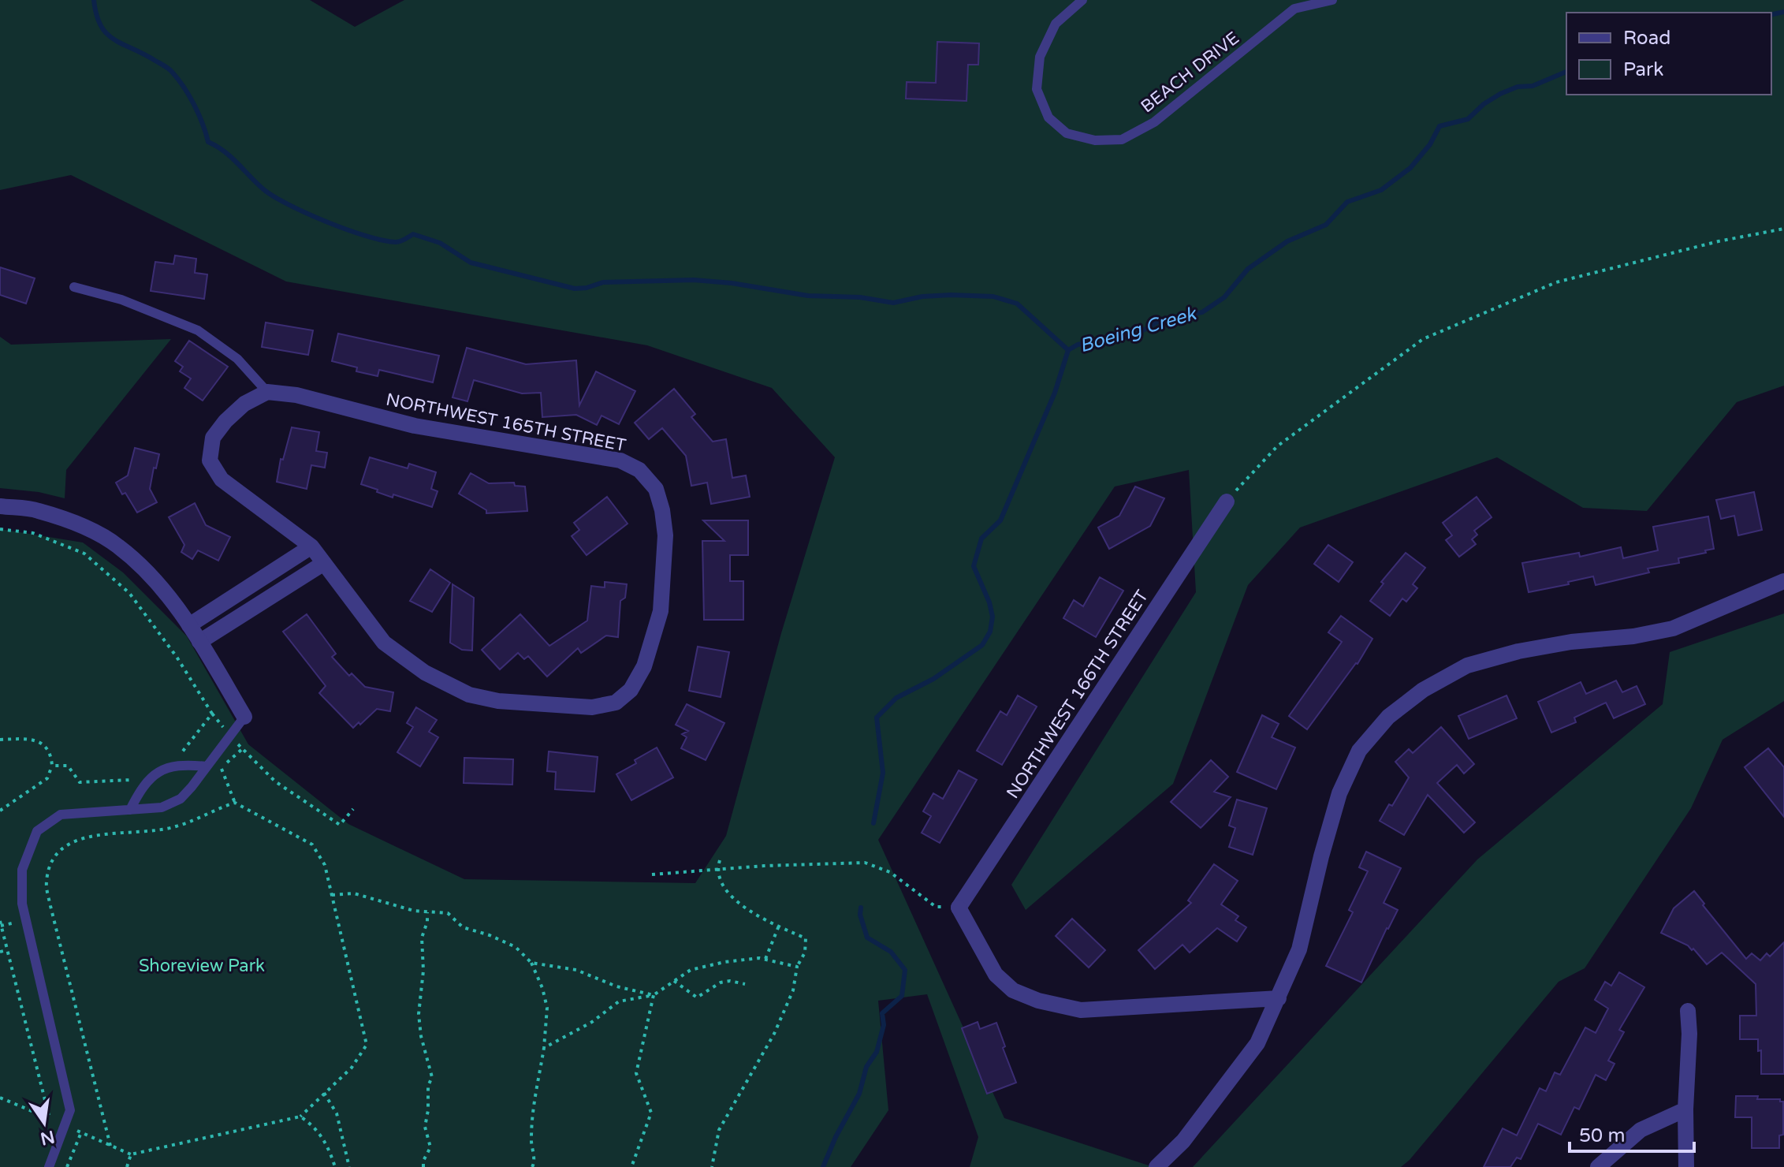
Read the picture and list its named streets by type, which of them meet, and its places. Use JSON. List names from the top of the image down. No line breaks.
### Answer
{"streets":{"street":["NORTHWEST 165TH STREET","NORTHWEST 166TH STREET"],"lane":["BEACH DRIVE"]},"water":["Boeing Creek"],"parks":["Shoreview Park"],"legend":["Road","Park"],"scale_bar":"50 m","north":"bottom"}
